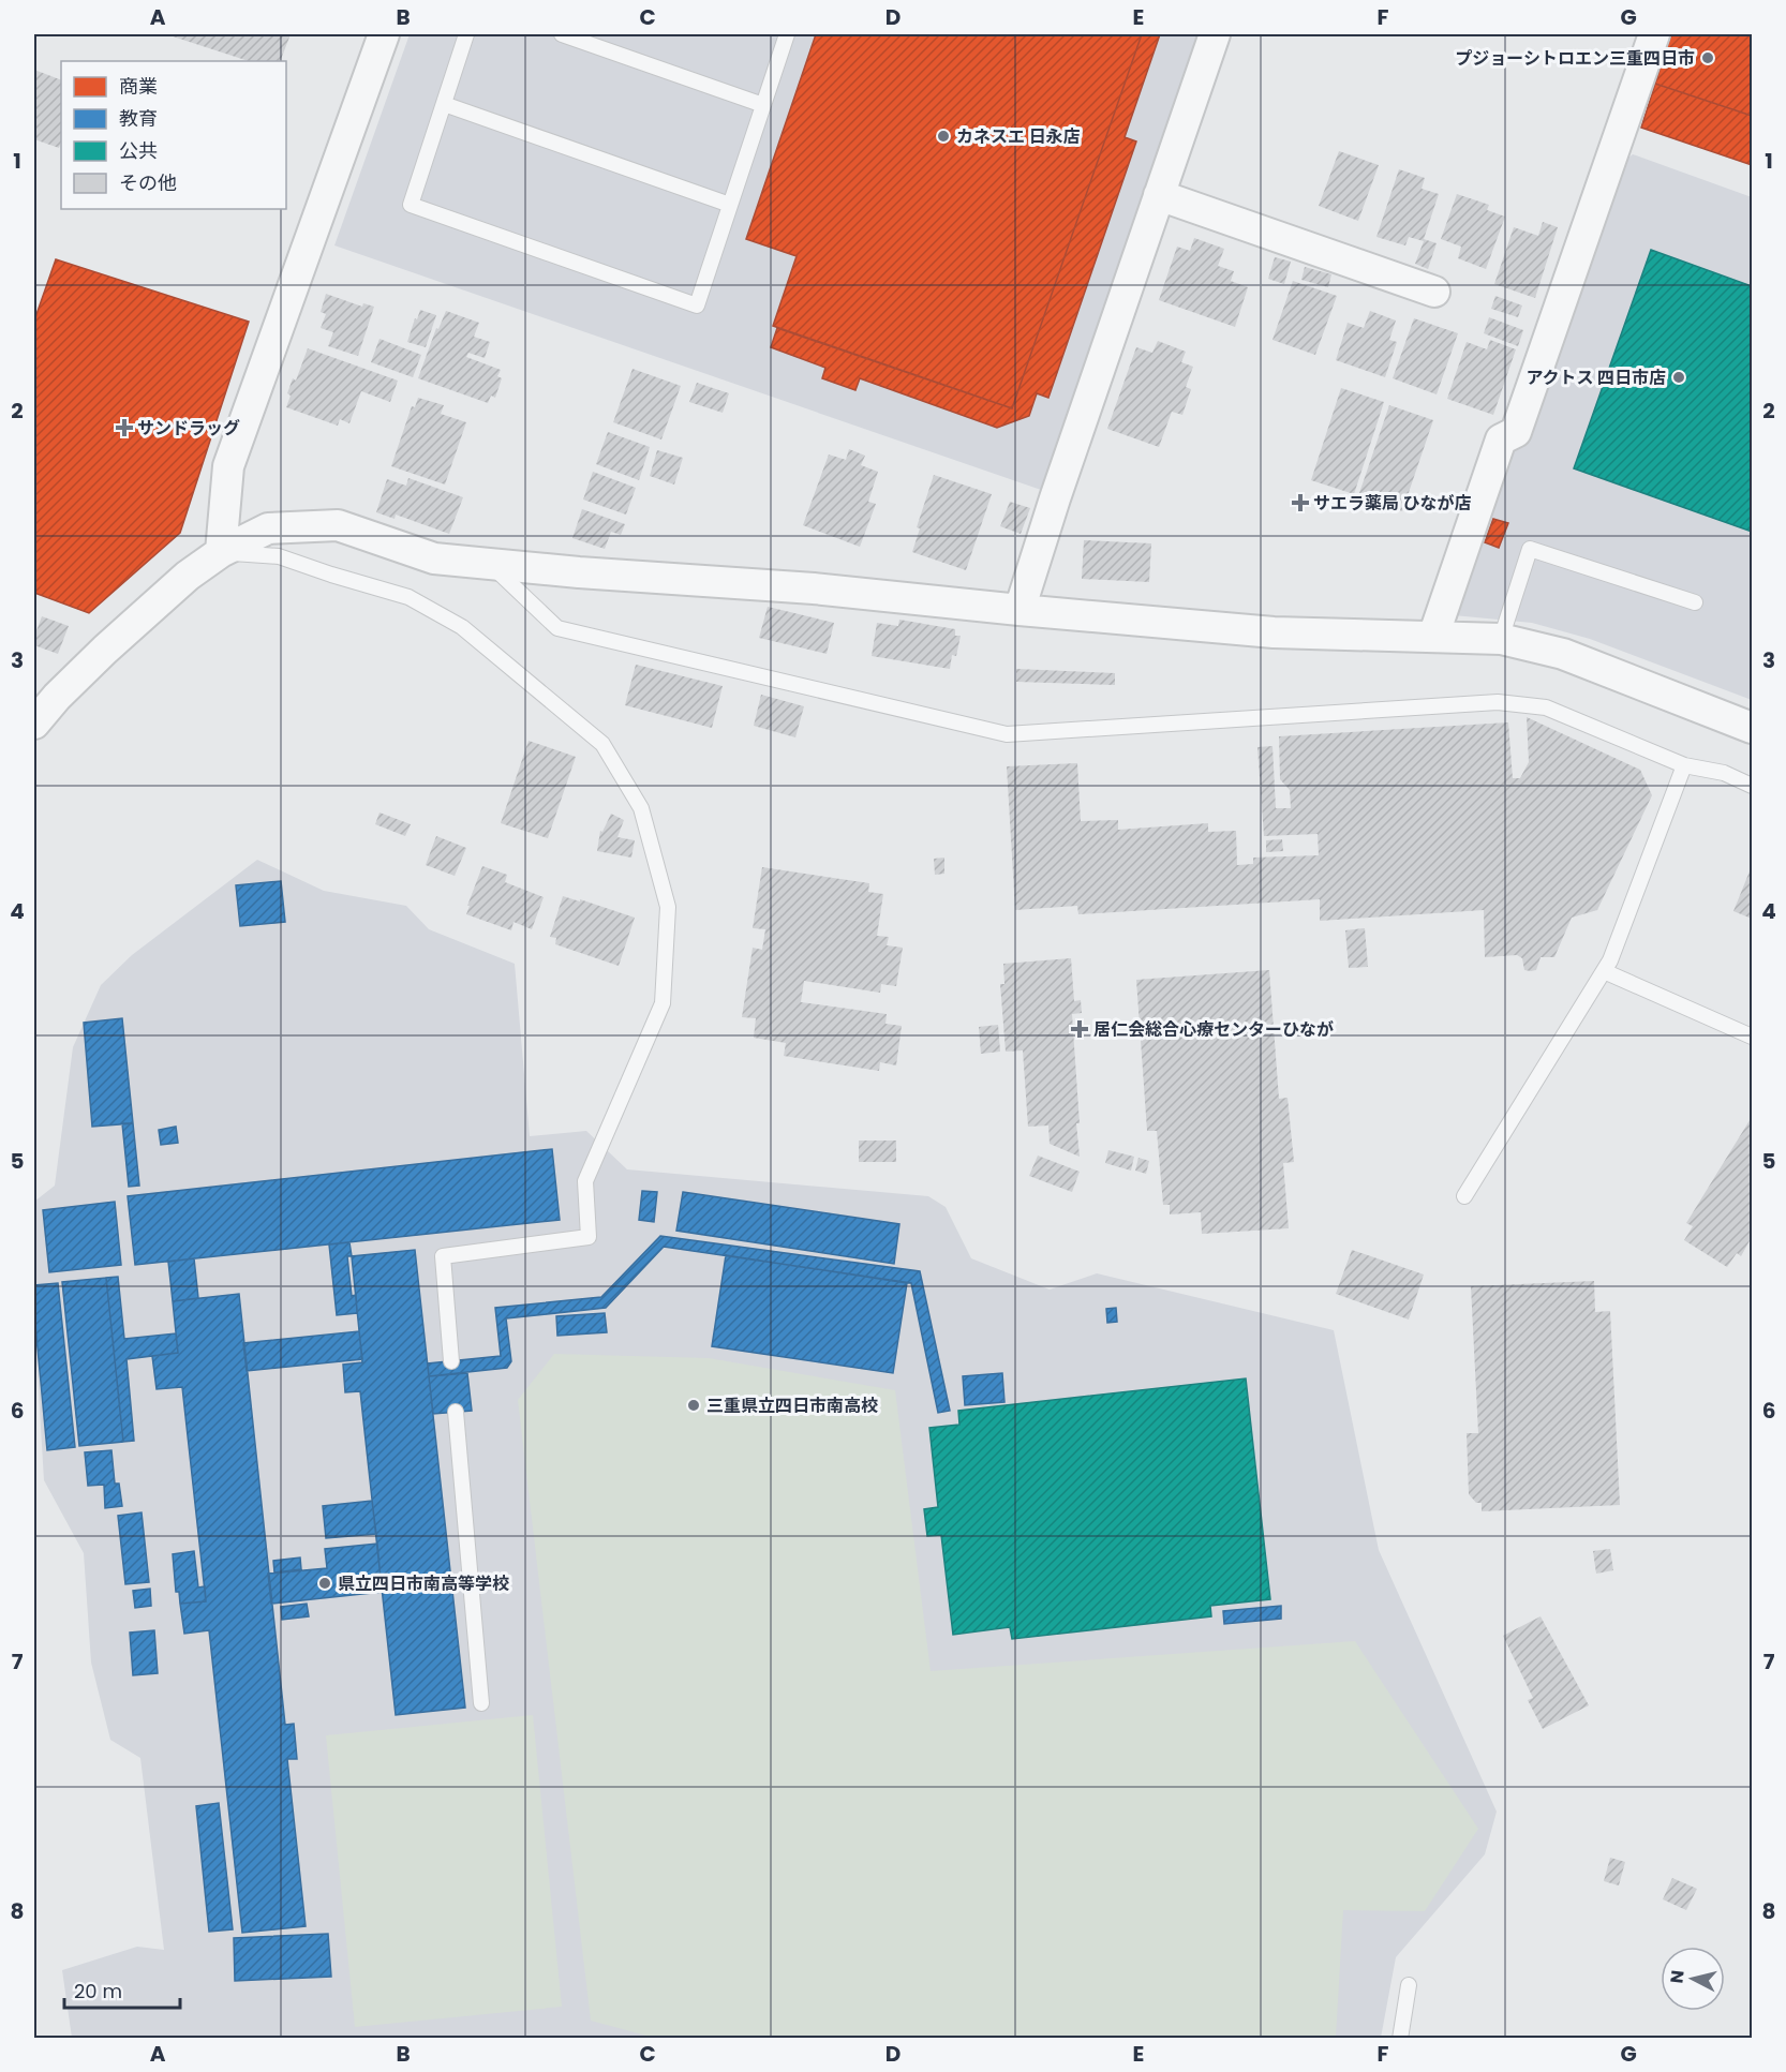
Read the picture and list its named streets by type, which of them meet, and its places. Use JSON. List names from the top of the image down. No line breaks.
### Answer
{"places":{"other":["プジョーシトロエン三重四日市","カネスエ 日永店","アクトス 四日市店","三重県立四日市南高校","県立四日市南高等学校"],"health":["サンドラッグ","サエラ薬局 ひなが店","居仁会総合心療センターひなが"]},"legend":["商業","教育","公共","その他"],"scale_bar":"20 m","north":"left","grid":{"columns":["A","B","C","D","E","F","G"],"rows":["1","2","3","4","5","6","7","8"]}}
